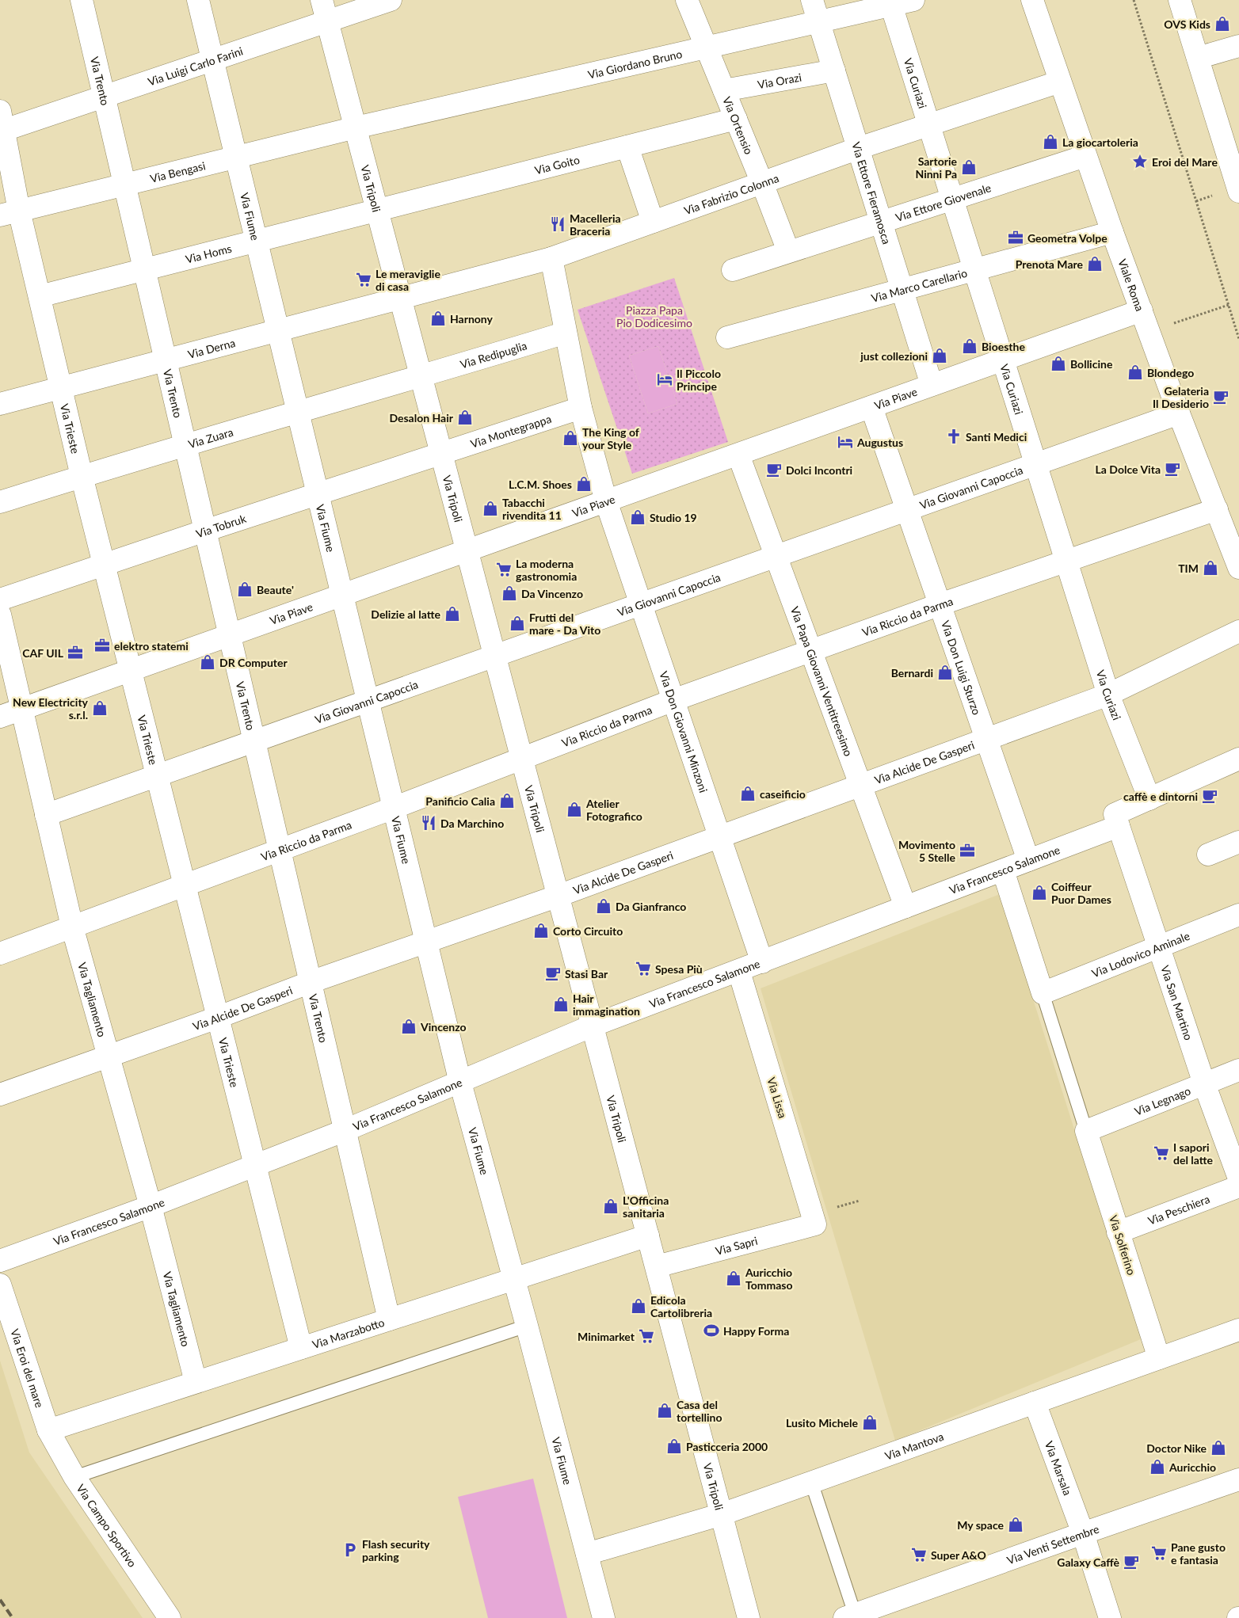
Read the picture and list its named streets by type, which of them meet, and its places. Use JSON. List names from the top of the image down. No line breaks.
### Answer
{"streets":{"street":["Via Giordano Bruno","Via Luigi Carlo Farini","Via Trento","Via Orazi","Via Curiazi","Via Ortensio","Via Goito","Via Bengasi","Via Tripoli","Via Ettore Fieramosca","Via Fabrizio Colonna","Via Ettore Giovenale","Via Fiume","Via Homs","Via Marco Carellario","Viale Roma","Via Derna","Via Redipuglia","Via Piave","Via Trieste","Via Montegrappa","Via Zuara","Via Giovanni Capoccia","Via Tobruk","Via Riccio da Parma","Via Don Luigi Sturzo","Via Papa Giovanni Ventitreesimo","Via Don Giovanni Minzoni","Via Alcide De Gasperi","Via Francesco Salamone","Via Lodovico Aminale","Via Tagliamento","Via San Martino","Via Lissa","Via Legnago","Via Peschiera","Via Sapri","Via Solferino","Via Marzabotto","Via Eroi del mare","Via Mantova","Via Marsala","Via Campo Sportivo","Via Venti Settembre"]},"crossings":[["Via Giordano Bruno","Via Curiazi"],["Via Giordano Bruno","Via Ortensio"],["Via Giordano Bruno","Via Bengasi"],["Via Giordano Bruno","Via Tripoli"],["Via Giordano Bruno","Via Ettore Fieramosca"],["Via Luigi Carlo Farini","Via Trento"],["Via Luigi Carlo Farini","Via Tripoli"],["Via Luigi Carlo Farini","Via Fiume"],["Via Luigi Carlo Farini","Via Trieste"],["Via Trento","Via Bengasi"],["Via Trento","Via Homs"],["Via Trento","Via Derna"],["Via Trento","Via Piave"],["Via Trento","Via Zuara"],["Via Trento","Via Giovanni Capoccia"],["Via Trento","Via Tobruk"],["Via Trento","Via Riccio da Parma"],["Via Trento","Via Alcide De Gasperi"],["Via Trento","Via Francesco Salamone"],["Via Trento","Via Marzabotto"],["Via Orazi","Via Ortensio"],["Via Orazi","Via Ettore Fieramosca"],["Via Curiazi","Via Fabrizio Colonna"],["Via Curiazi","Via Ettore Giovenale"],["Via Curiazi","Via Marco Carellario"],["Via Curiazi","Via Piave"],["Via Curiazi","Via Giovanni Capoccia"],["Via Curiazi","Via Riccio da Parma"],["Via Curiazi","Via Alcide De Gasperi"],["Via Ortensio","Via Goito"],["Via Ortensio","Via Fabrizio Colonna"],["Via Ortensio","Via Ettore Giovenale"],["Via Goito","Via Tripoli"],["Via Goito","Via Homs"],["Via Bengasi","Via Tripoli"],["Via Bengasi","Via Fiume"],["Via Bengasi","Via Trieste"],["Via Tripoli","Via Fabrizio Colonna"],["Via Tripoli","Via Homs"],["Via Tripoli","Via Derna"],["Via Tripoli","Via Redipuglia"],["Via Tripoli","Via Piave"],["Via Tripoli","Via Montegrappa"],["Via Tripoli","Via Zuara"],["Via Tripoli","Via Giovanni Capoccia"],["Via Tripoli","Via Tobruk"],["Via Tripoli","Via Riccio da Parma"],["Via Tripoli","Via Alcide De Gasperi"],["Via Tripoli","Via Francesco Salamone"],["Via Tripoli","Via Sapri"],["Via Tripoli","Via Marzabotto"],["Via Tripoli","Via Mantova"],["Via Ettore Fieramosca","Via Fabrizio Colonna"],["Via Ettore Fieramosca","Via Ettore Giovenale"],["Via Ettore Fieramosca","Via Marco Carellario"],["Via Ettore Fieramosca","Via Piave"],["Via Fabrizio Colonna","Viale Roma"],["Via Fabrizio Colonna","Via Derna"],["Via Ettore Giovenale","Viale Roma"],["Via Fiume","Via Homs"],["Via Fiume","Via Derna"],["Via Fiume","Via Piave"],["Via Fiume","Via Zuara"],["Via Fiume","Via Giovanni Capoccia"],["Via Fiume","Via Tobruk"],["Via Fiume","Via Riccio da Parma"],["Via Fiume","Via Alcide De Gasperi"],["Via Fiume","Via Francesco Salamone"],["Via Fiume","Via Marzabotto"],["Via Fiume","Via Mantova"],["Via Homs","Via Trieste"],["Via Marco Carellario","Viale Roma"],["Viale Roma","Via Piave"],["Viale Roma","Via Giovanni Capoccia"],["Viale Roma","Via Riccio da Parma"],["Via Derna","Via Trieste"],["Via Redipuglia","Via Zuara"],["Via Piave","Via Trieste"],["Via Piave","Via Don Luigi Sturzo"],["Via Piave","Via Papa Giovanni Ventitreesimo"],["Via Piave","Via Don Giovanni Minzoni"],["Via Piave","Via Tagliamento"],["Via Trieste","Via Zuara"],["Via Trieste","Via Giovanni Capoccia"],["Via Trieste","Via Tobruk"],["Via Trieste","Via Riccio da Parma"],["Via Trieste","Via Alcide De Gasperi"],["Via Trieste","Via Francesco Salamone"],["Via Trieste","Via Marzabotto"],["Via Montegrappa","Via Tobruk"],["Via Giovanni Capoccia","Via Don Luigi Sturzo"],["Via Giovanni Capoccia","Via Papa Giovanni Ventitreesimo"],["Via Giovanni Capoccia","Via Don Giovanni Minzoni"],["Via Giovanni Capoccia","Via Tagliamento"],["Via Riccio da Parma","Via Don Luigi Sturzo"],["Via Riccio da Parma","Via Papa Giovanni Ventitreesimo"],["Via Riccio da Parma","Via Don Giovanni Minzoni"],["Via Riccio da Parma","Via Tagliamento"],["Via Don Luigi Sturzo","Via Alcide De Gasperi"],["Via Don Luigi Sturzo","Via Francesco Salamone"],["Via Papa Giovanni Ventitreesimo","Via Alcide De Gasperi"],["Via Papa Giovanni Ventitreesimo","Via Francesco Salamone"],["Via Don Giovanni Minzoni","Via Alcide De Gasperi"],["Via Don Giovanni Minzoni","Via Francesco Salamone"],["Via Alcide De Gasperi","Via Tagliamento"],["Via Francesco Salamone","Via Tagliamento"],["Via Francesco Salamone","Via San Martino"],["Via Francesco Salamone","Via Lissa"],["Via Lodovico Aminale","Via San Martino"],["Via Tagliamento","Via Marzabotto"],["Via San Martino","Via Legnago"],["Via Lissa","Via Sapri"],["Via Legnago","Via Solferino"],["Via Peschiera","Via Solferino"],["Via Solferino","Via Mantova"],["Via Marzabotto","Via Eroi del mare"],["Via Marzabotto","Via Campo Sportivo"],["Via Eroi del mare","Via Campo Sportivo"],["Via Mantova","Via Marsala"],["Via Marsala","Via Venti Settembre"]],"parks":["Piazza Papa Pio Dodicesimo"],"places":{"shop":["OVS Kids","La giocartoleria","Sartorie Ninni Pa","Prenota Mare","Harnony","Bioesthe","just collezioni","Bollicine","Blondego","Desalon Hair","The King of your Style","L.C.M. Shoes","Tabacchi rivendita 11","Studio 19","TIM","Beaute'","Da Vincenzo","Delizie al latte","Frutti del mare - Da Vito","DR Computer","Bernardi","New Electricity s.r.l.","caseificio","Panificio Calia","Atelier Fotografico","Coiffeur Puor Dames","Da Gianfranco","Corto Circuito","Hair immagination","Vincenzo","L'Officina sanitaria","Auricchio Tommaso","Edicola Cartolibreria","Casa del tortellino","Lusito Michele","Pasticceria 2000","Doctor Nike","Auricchio","My space"],"place":["Eroi del Mare"],"restaurant":["Macelleria Braceria","Da Marchino"],"office":["Geometra Volpe","elektro statemi","CAF UIL","Movimento 5 Stelle"],"supermarket":["Le meraviglie di casa","La moderna gastronomia","Spesa Più","I sapori del latte","Minimarket","Pane gusto e fantasia","Super A&O"],"hotel":["Il Piccolo Principe","Augustus"],"cafe":["Gelateria Il Desiderio","La Dolce Vita","Dolci Incontri","caffè e dintorni","Stasi Bar","Galaxy Caffè"],"church":["Santi Medici"],"sports":["Happy Forma"],"parking":["Flash security parking"]}}
